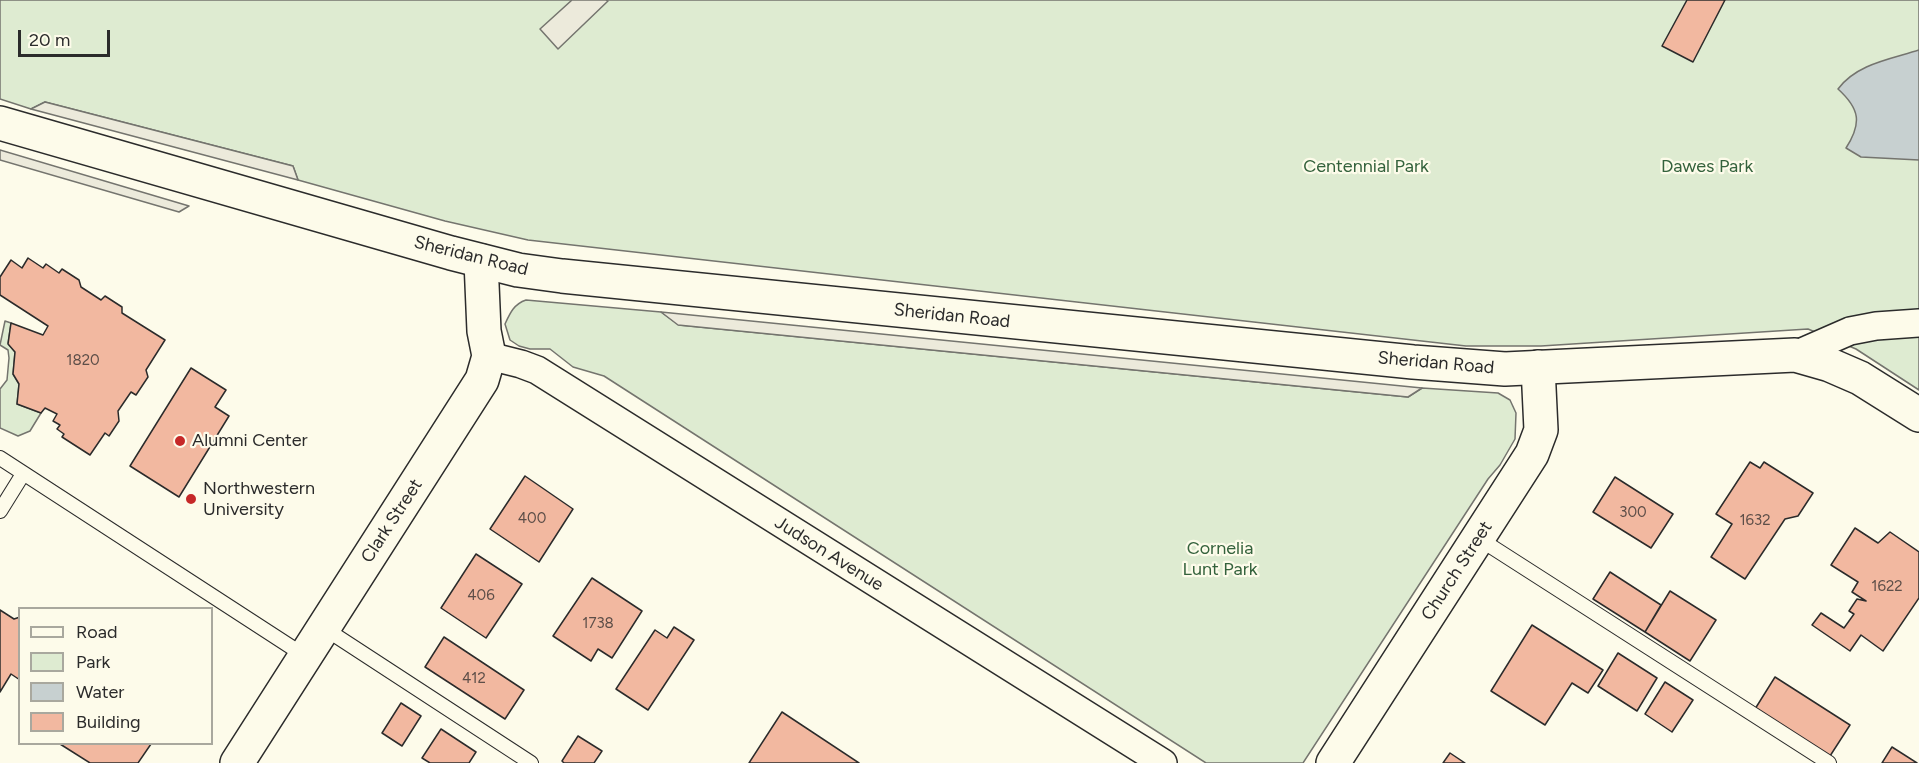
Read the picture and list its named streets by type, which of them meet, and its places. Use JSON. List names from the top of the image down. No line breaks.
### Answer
{"streets":{"main road":["Sheridan Road","Clark Street","Church Street"],"street":["Judson Avenue"]},"crossings":[["Sheridan Road","Clark Street"],["Sheridan Road","Church Street"],["Clark Street","Judson Avenue"]],"parks":["Centennial Park","Dawes Park","Cornelia Lunt Park"],"places":["Alumni Center","Northwestern University"],"house_numbers":["1820","300","400","1632","1622","406","1738","412"],"legend":["Road","Park","Water","Building"],"scale_bar":"20 m"}
